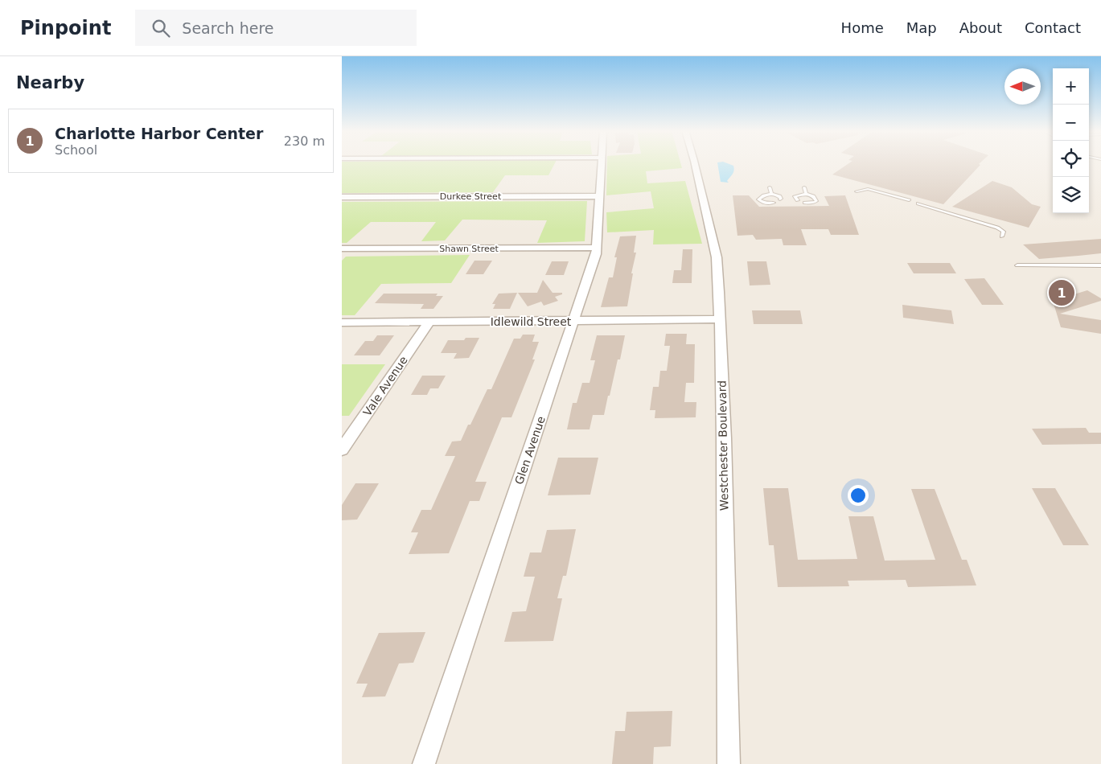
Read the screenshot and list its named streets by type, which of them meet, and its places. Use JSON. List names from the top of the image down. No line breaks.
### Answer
{"streets":{"street":["Durkee Street","Shawn Street","Idlewild Street","Vale Avenue","Westchester Boulevard","Glen Avenue"]},"crossings":[["Durkee Street","Glen Avenue"],["Shawn Street","Glen Avenue"],["Idlewild Street","Vale Avenue"],["Idlewild Street","Westchester Boulevard"],["Idlewild Street","Glen Avenue"]],"north":"left","page":{"header":"Pinpoint","search":"Search here","nav":["Home","Map","About","Contact"],"heading":"Nearby","map_buttons":["+","−"],"list":[{"mark":"1","name":"Charlotte Harbor Center","note":"School","value":"230 m"}],"pins":"1"}}
